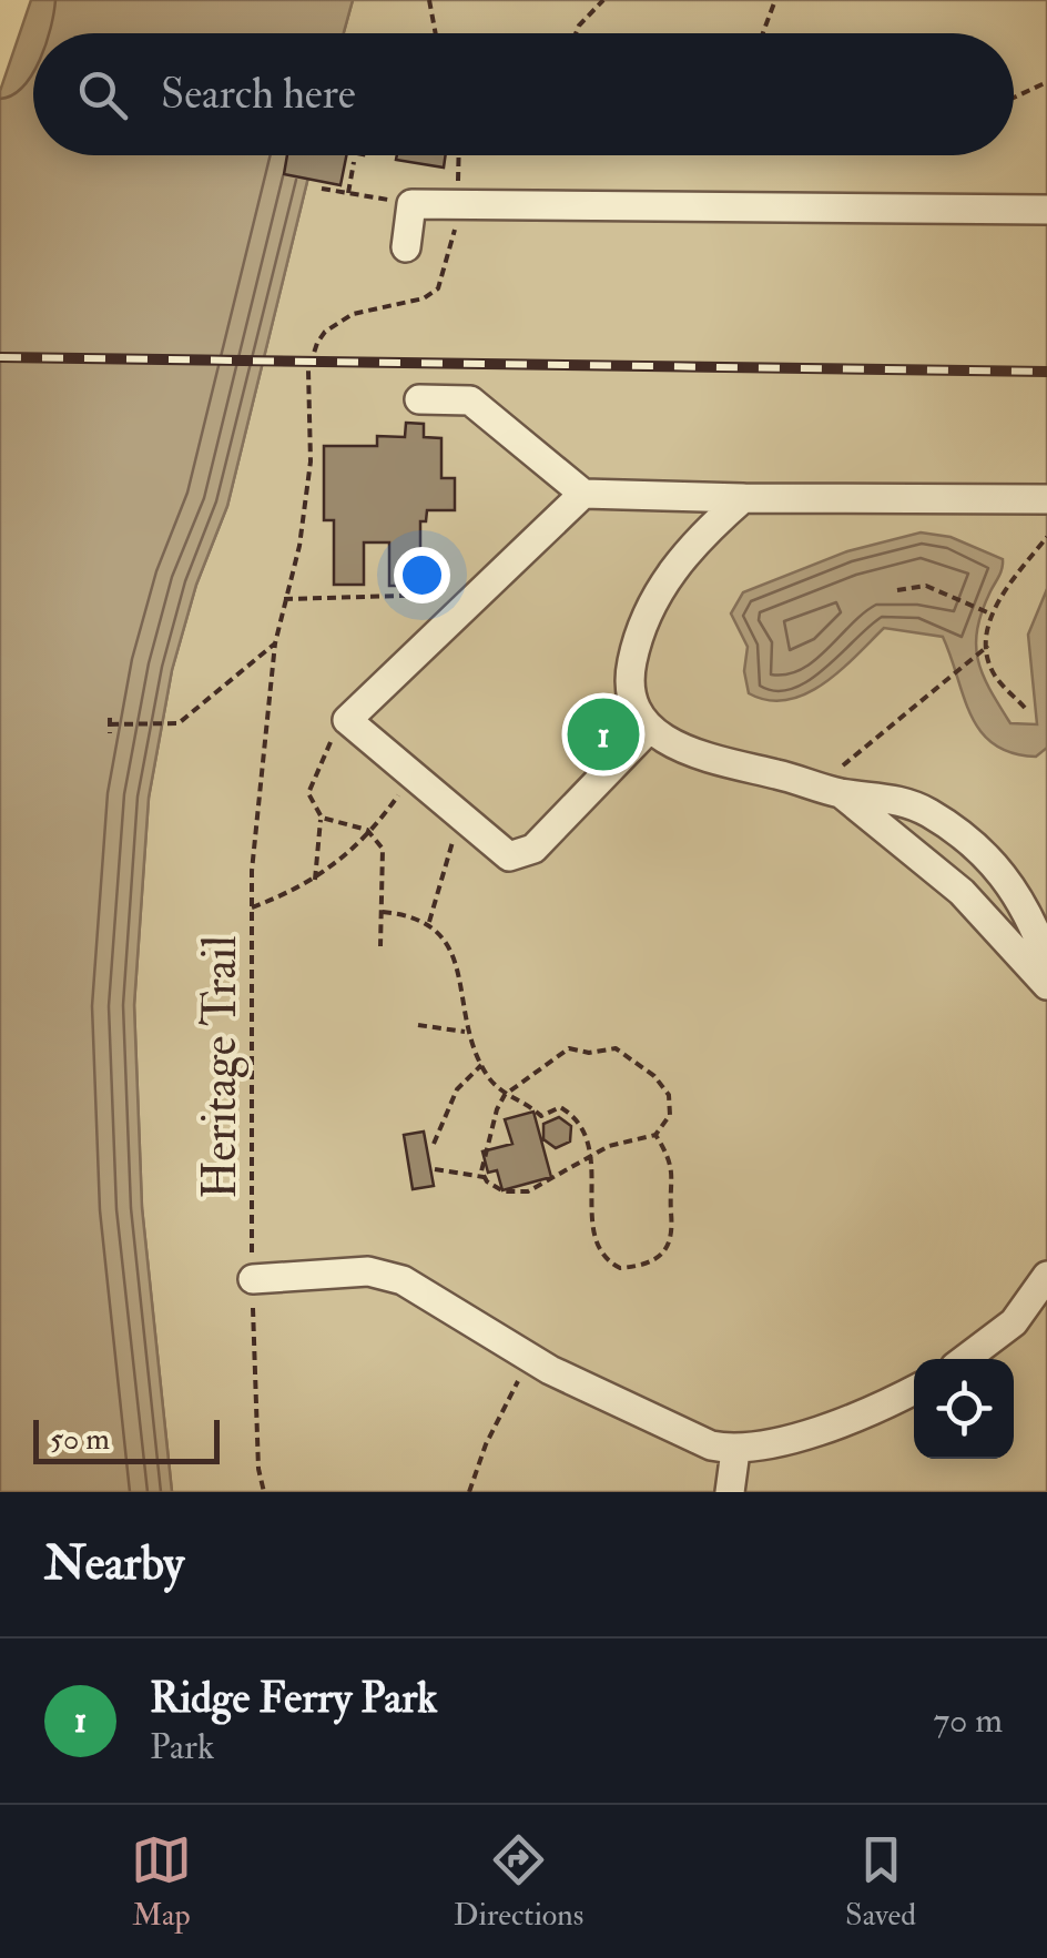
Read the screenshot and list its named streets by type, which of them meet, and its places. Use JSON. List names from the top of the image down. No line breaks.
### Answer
{"streets":{"path":["Heritage Trail"]},"scale_bar":"50 m","page":{"search":"Search here","pins":"1","scale":"50 m","heading":"Nearby","list":[{"mark":"1","name":"Ridge Ferry Park","note":"Park","value":"70 m"}],"nav":["Map","Directions","Saved"]}}
